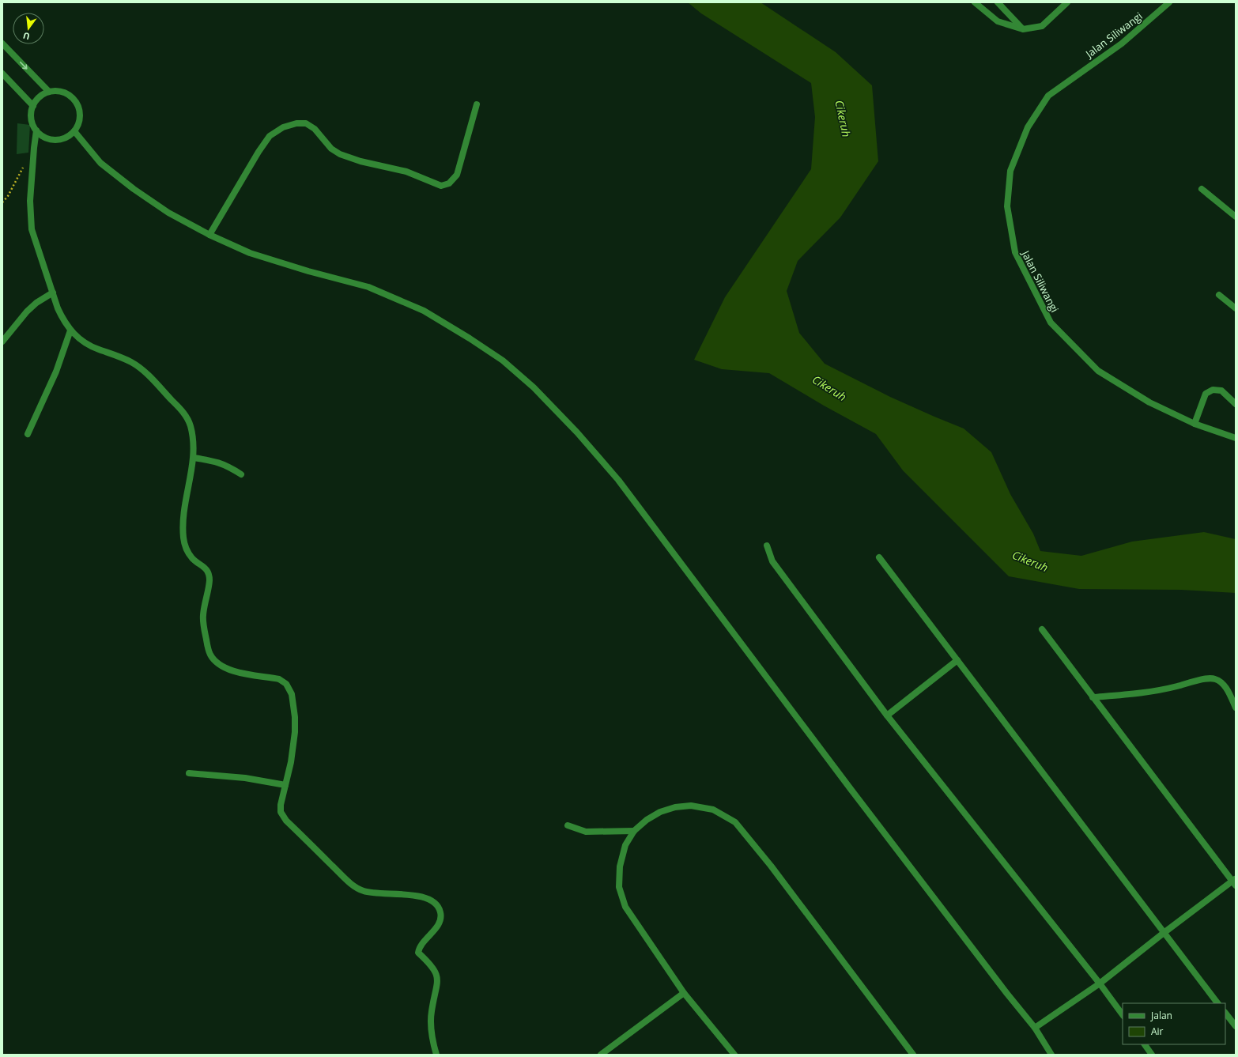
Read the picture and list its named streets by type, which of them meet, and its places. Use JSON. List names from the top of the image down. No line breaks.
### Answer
{"streets":{"street":["Jalan Siliwangi"]},"water":["Cikeruh"],"legend":["Jalan","Air"],"north":"bottom"}
